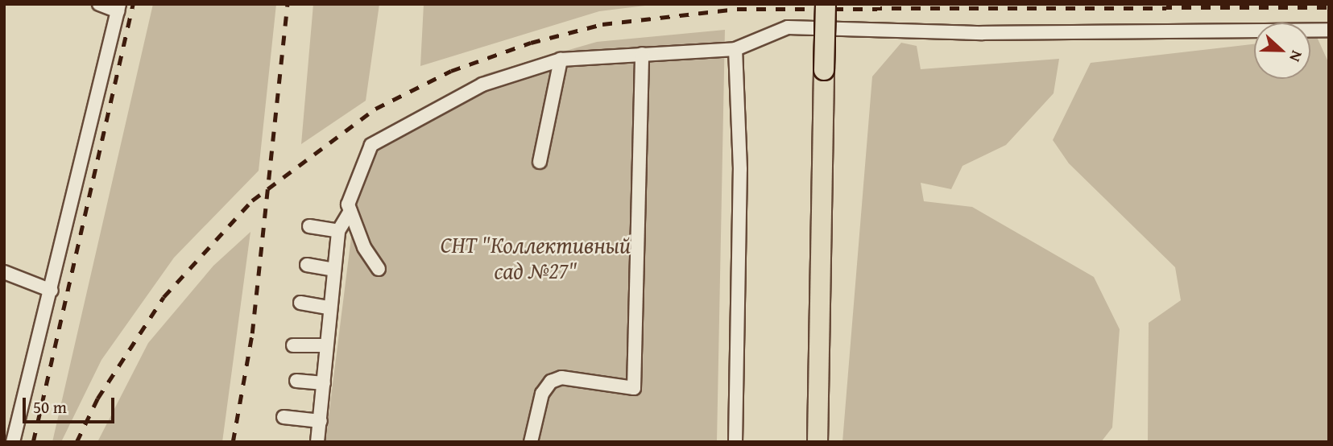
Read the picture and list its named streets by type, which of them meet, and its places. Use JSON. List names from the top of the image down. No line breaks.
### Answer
{"parks":["СНТ \"Коллективный сад №27\""],"scale_bar":"50 m","north":"right"}
